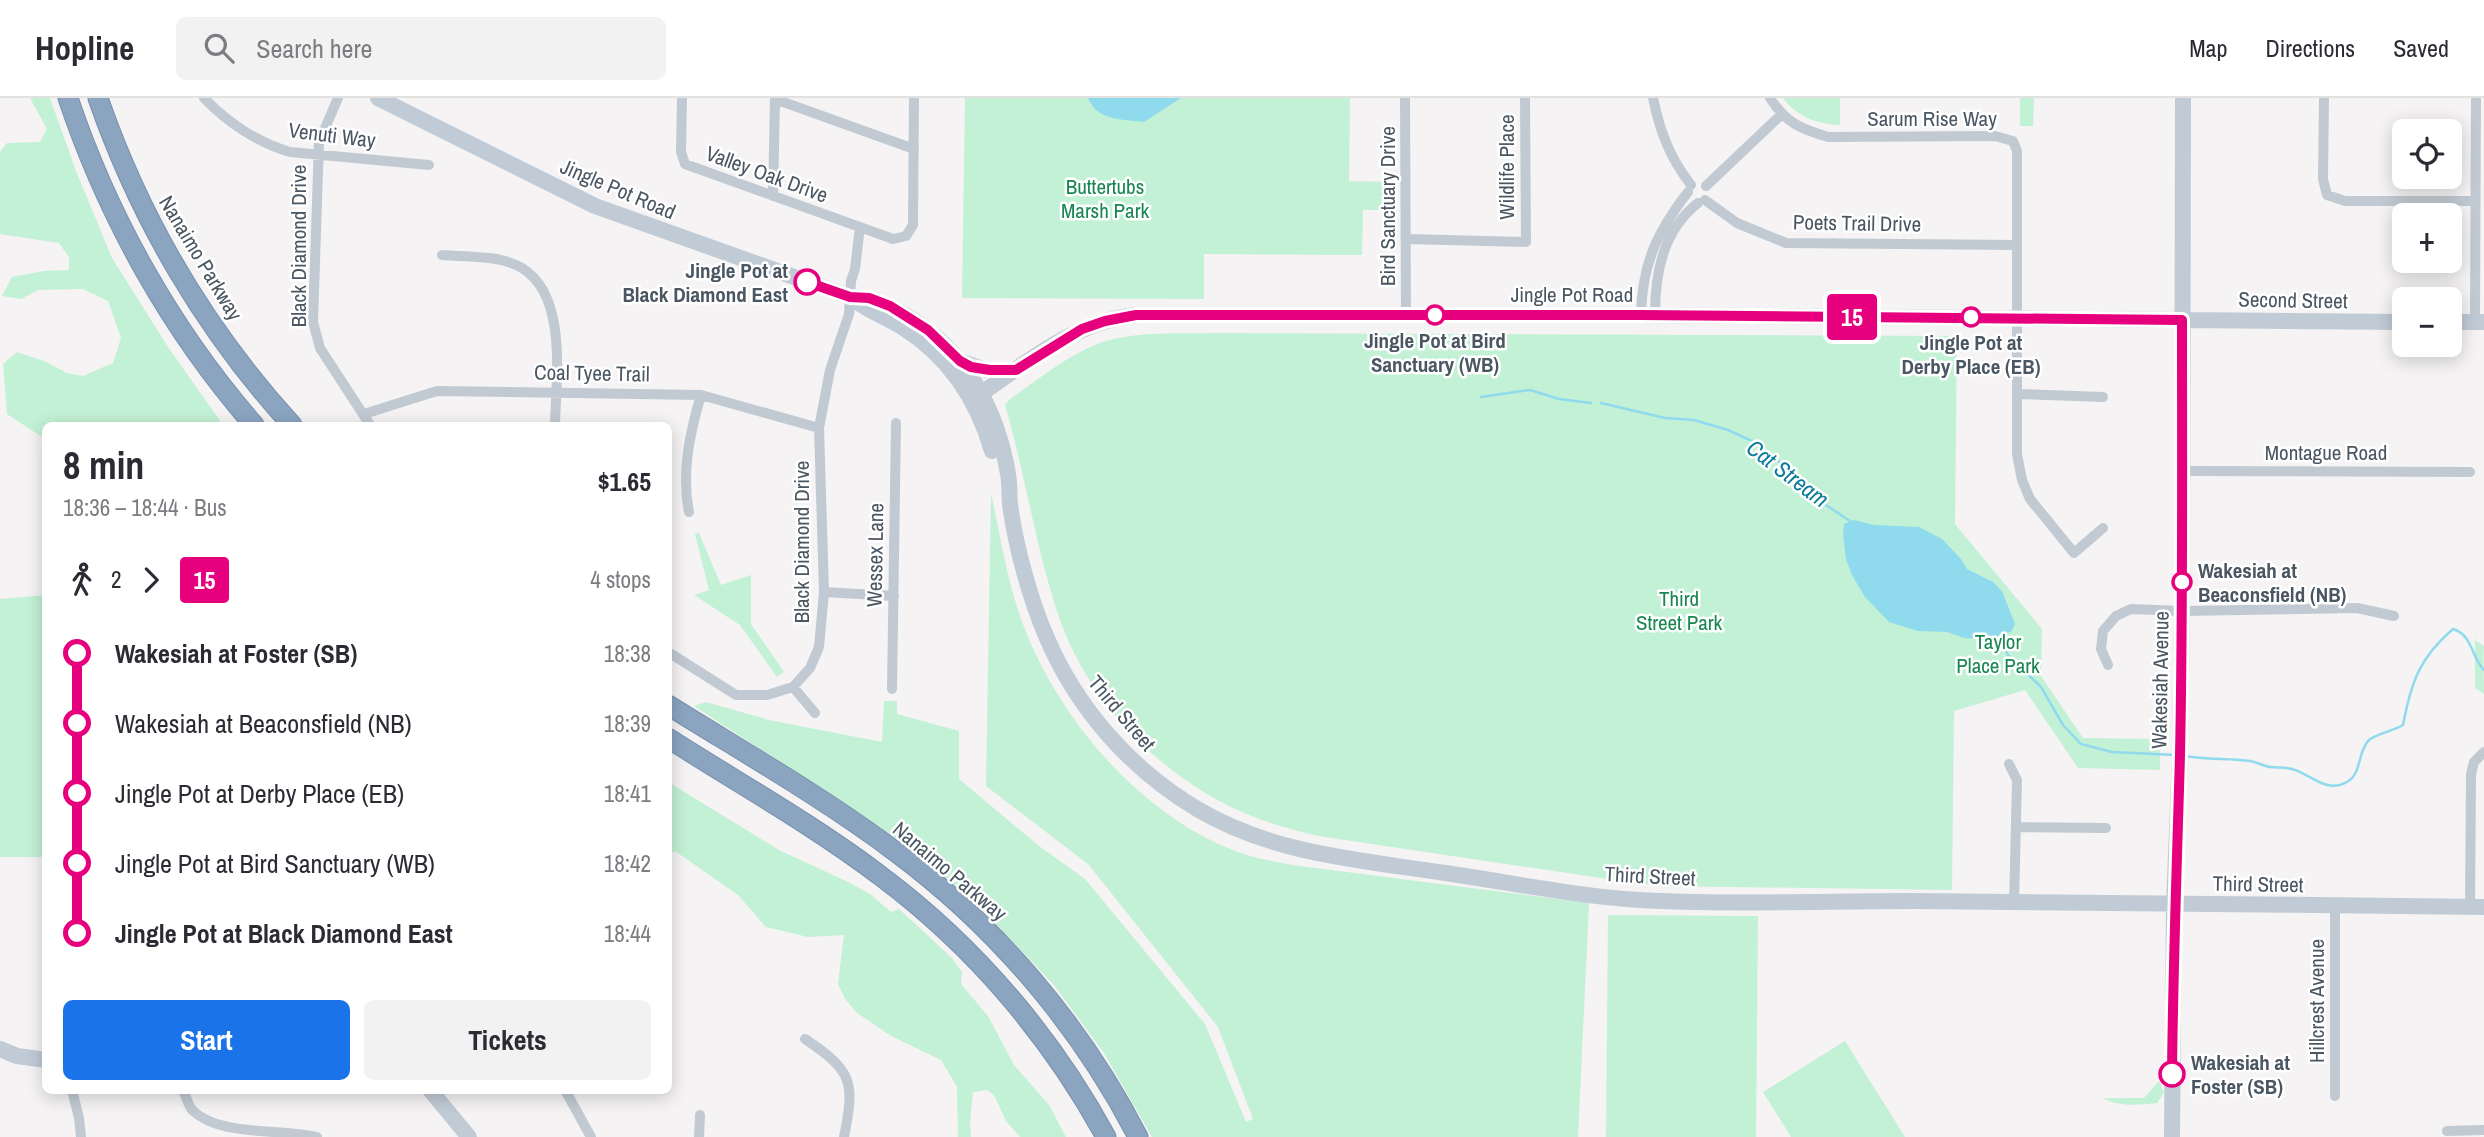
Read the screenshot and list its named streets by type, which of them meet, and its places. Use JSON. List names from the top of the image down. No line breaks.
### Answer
{"streets":{"highway":["Nanaimo Parkway"],"main road":["Jingle Pot Road","Second Street","Wakesiah Avenue","Third Street"],"street":["Sarum Rise Way","Venuti Way","Wildlife Place","Valley Oak Drive","Bird Sanctuary Drive","Poets Trail Drive","Black Diamond Drive","Coal Tyee Trail","Montague Road","Wessex Lane","Hillcrest Avenue"]},"crossings":[["Sarum Rise Way","Jingle Pot Road"],["Sarum Rise Way","Poets Trail Drive"],["Venuti Way","Black Diamond Drive"],["Wildlife Place","Bird Sanctuary Drive"],["Jingle Pot Road","Bird Sanctuary Drive"],["Jingle Pot Road","Black Diamond Drive"],["Jingle Pot Road","Second Street"],["Jingle Pot Road","Wakesiah Avenue"],["Jingle Pot Road","Third Street"],["Black Diamond Drive","Coal Tyee Trail"],["Second Street","Wakesiah Avenue"],["Montague Road","Wakesiah Avenue"],["Wakesiah Avenue","Third Street"],["Third Street","Hillcrest Avenue"]],"water":["Cat Stream"],"parks":["Buttertubs Marsh Park","Third Street Park","Taylor Place Park"],"places":["Jingle Pot at Black Diamond East","Jingle Pot at Bird Sanctuary (WB)","Jingle Pot at Derby Place (EB)","Wakesiah at Beaconsfield (NB)","Wakesiah at Foster (SB)"],"lines":["bus line 15"],"page":{"header":"Hopline","search":"Search here","nav":["Map","Directions","Saved"],"on_map":"15","map_buttons":["+","−"],"heading":["8 min","18:36 – 18:44 · Bus","$1.65"],"legs":["2","15","4 stops"],"list":[{"name":"Wakesiah at Foster (SB)","value":"18:38"},{"name":"Wakesiah at Beaconsfield (NB)","value":"18:39"},{"name":"Jingle Pot at Derby Place (EB)","value":"18:41"},{"name":"Jingle Pot at Bird Sanctuary (WB)","value":"18:42"},{"name":"Jingle Pot at Black Diamond East","value":"18:44"}],"buttons":["Start","Tickets"]}}
